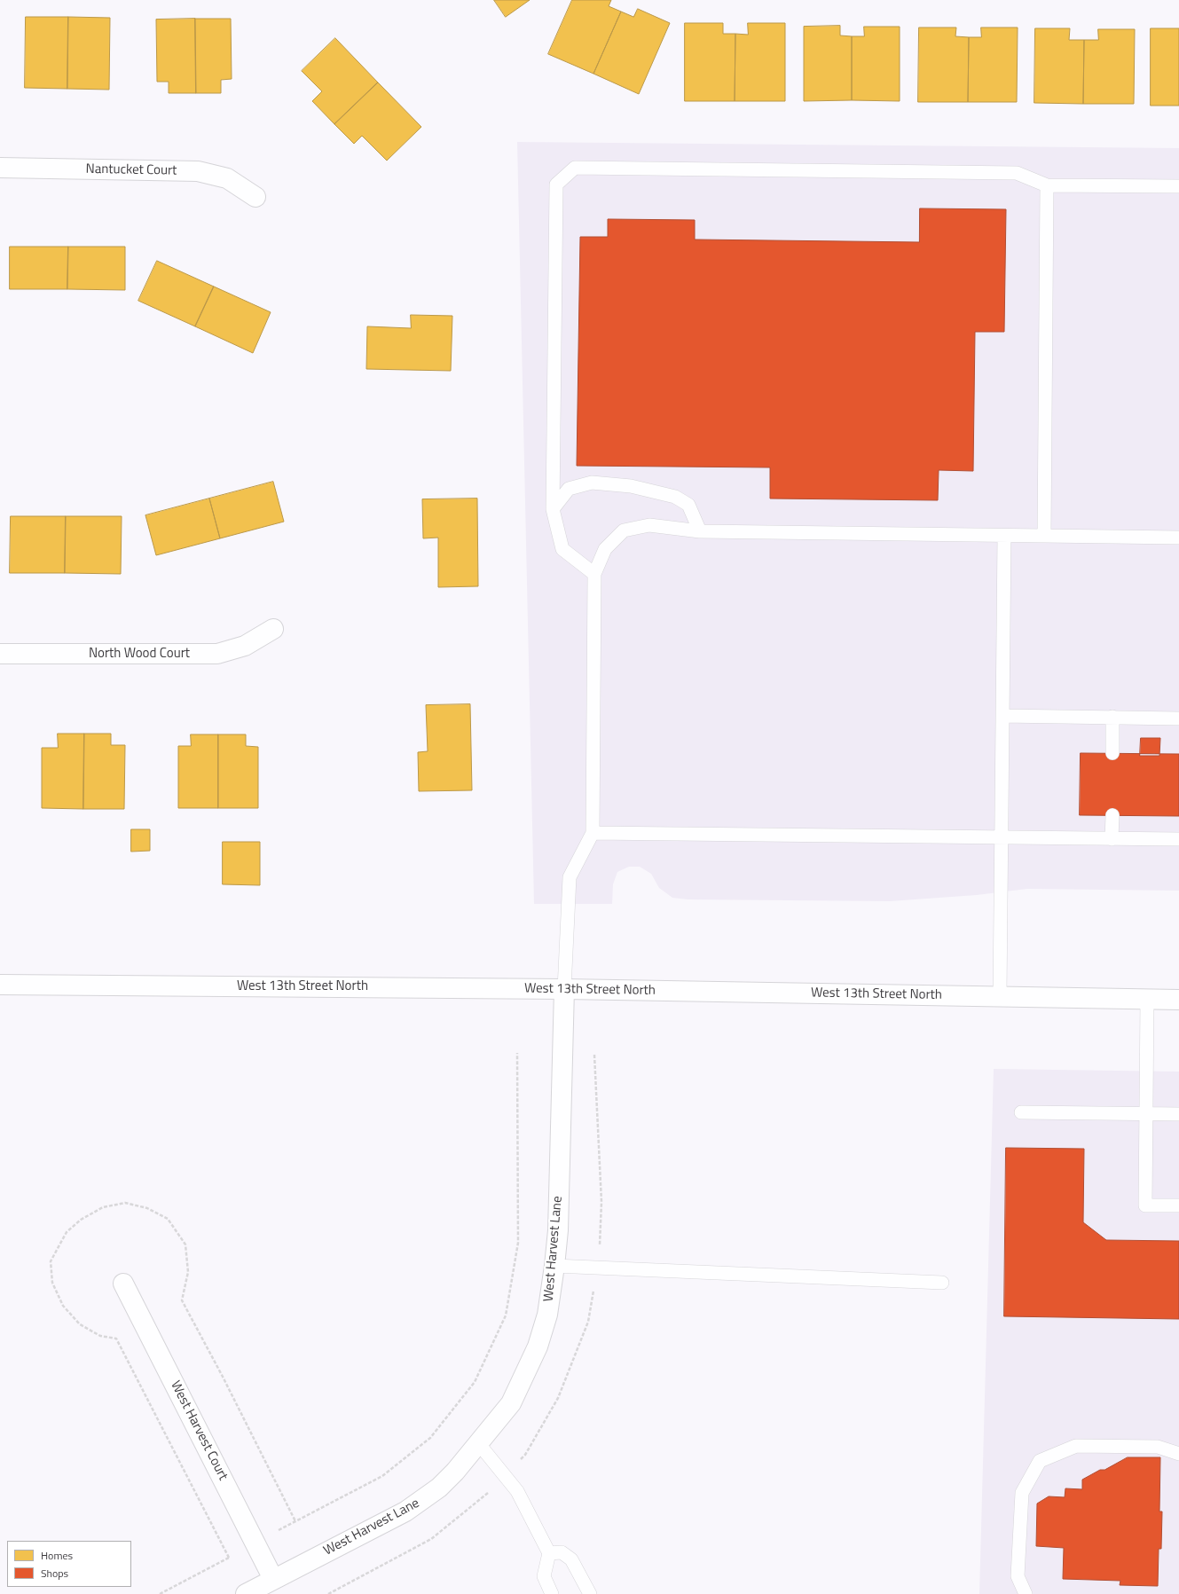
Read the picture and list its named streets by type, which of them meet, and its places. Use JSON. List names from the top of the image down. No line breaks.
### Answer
{"streets":{"street":["Nantucket Court","North Wood Court","West 13th Street North","West Harvest Lane","West Harvest Court"]},"crossings":[["West 13th Street North","West Harvest Lane"],["West Harvest Lane","West Harvest Court"]],"legend":["Homes","Shops"]}
